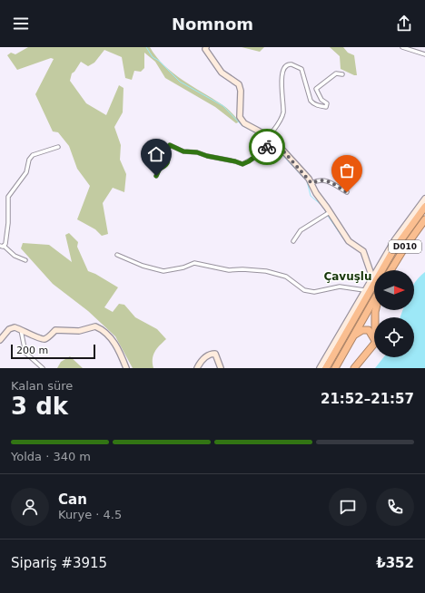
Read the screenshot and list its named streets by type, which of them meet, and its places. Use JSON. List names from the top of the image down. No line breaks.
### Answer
{"streets":{"highway":["D010"]},"districts":["Çavuşlu"],"scale_bar":"200 m","north":"right","page":{"header":"Nomnom","scale":"200 m","heading":["3 dk","Kalan süre","21:52–21:57"],"panel":["Can","Kurye · 4.5","Sipariş #3915","₺352"],"bar":"Yolda · 340 m"}}
